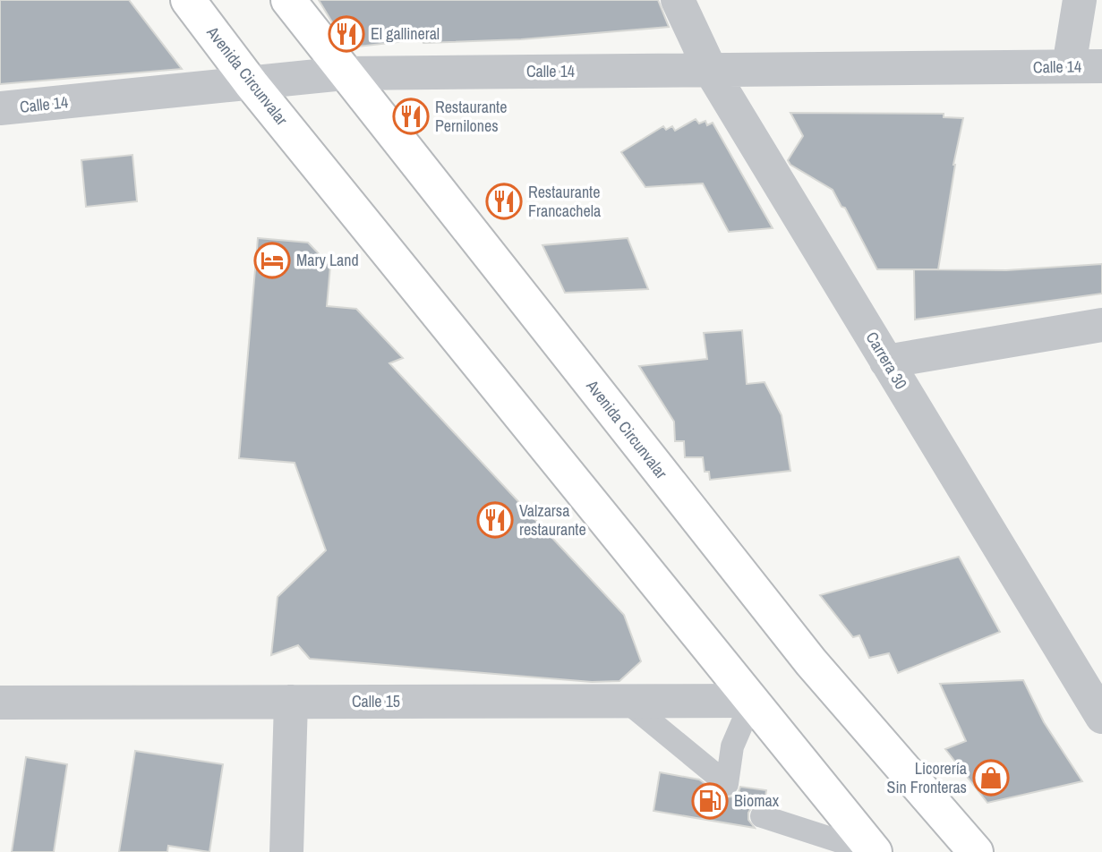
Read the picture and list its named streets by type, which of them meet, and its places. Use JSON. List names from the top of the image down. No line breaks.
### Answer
{"streets":{"highway":["Avenida Circunvalar"],"street":["Calle 14","Carrera 30","Calle 15"]},"crossings":[["Calle 14","Avenida Circunvalar"],["Calle 14","Carrera 30"],["Avenida Circunvalar","Calle 15"]],"places":{"restaurant":["El gallineral","Restaurante Pernilones","Restaurante Francachela","Valzarsa restaurante"],"hotel":["Mary Land"],"shop":["Licorería Sin Fronteras"],"fuel station":["Biomax"]}}
